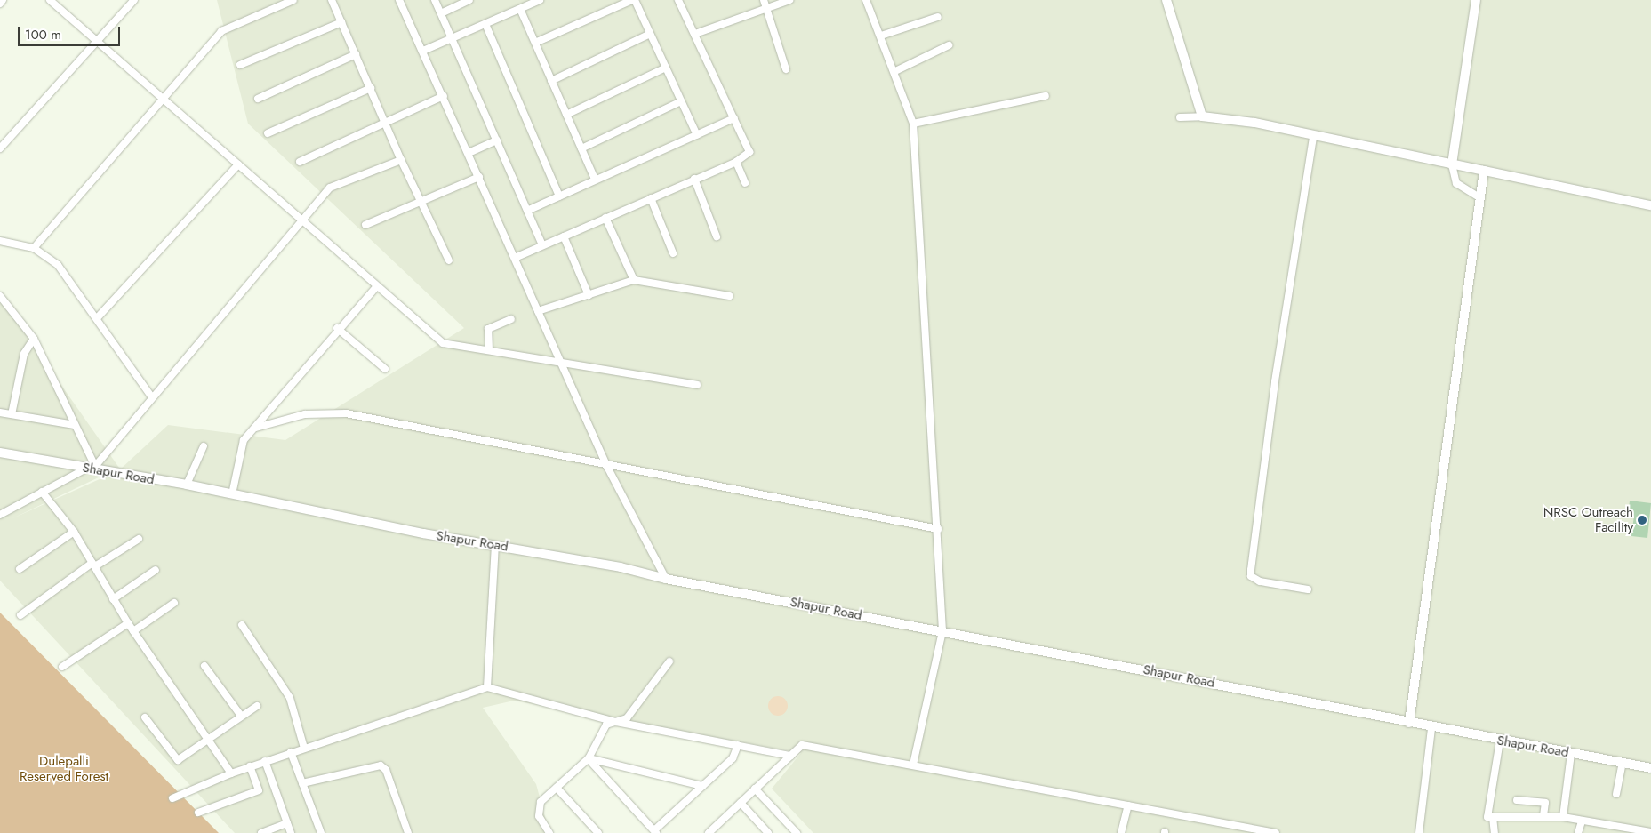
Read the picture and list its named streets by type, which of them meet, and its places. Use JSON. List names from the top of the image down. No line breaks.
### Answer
{"streets":{"street":["Shapur Road"]},"parks":["Dulepalli Reserved Forest"],"places":["NRSC Outreach Facility"],"scale_bar":"100 m"}
